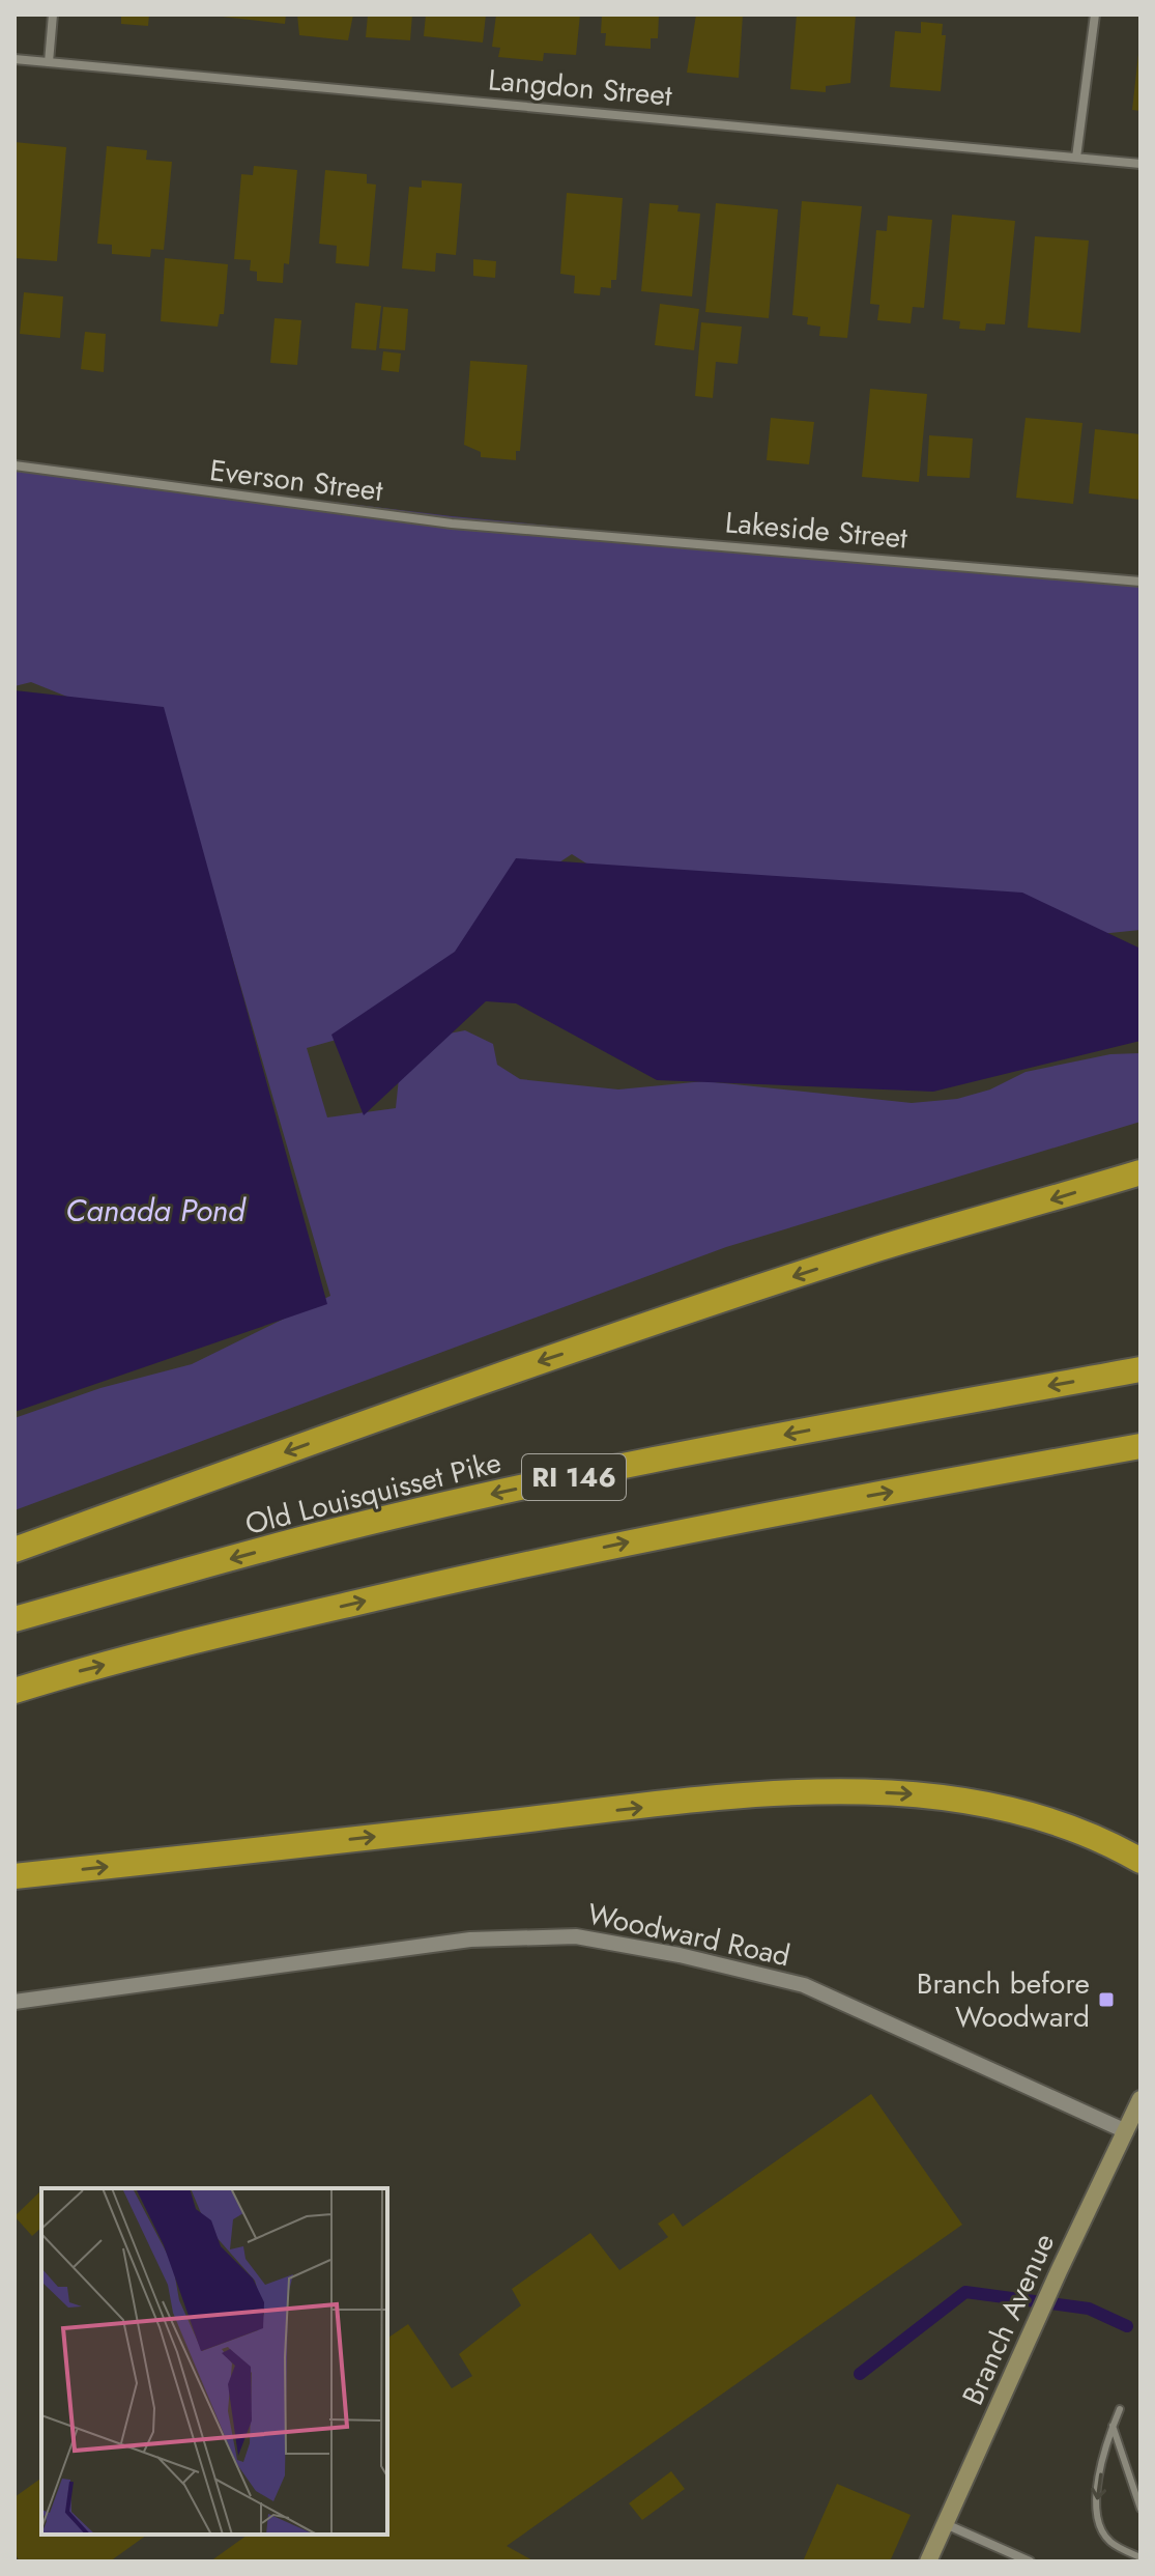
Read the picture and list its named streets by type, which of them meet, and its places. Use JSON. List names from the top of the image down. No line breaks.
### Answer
{"streets":{"highway":["RI 146","Old Louisquisset Pike"],"main road":["Branch Avenue"],"street":["Langdon Street","Everson Street","Lakeside Street","Woodward Road"]},"crossings":[["Everson Street","Lakeside Street"],["Woodward Road","Branch Avenue"]],"water":["Canada Pond"],"places":{"transit":["Branch before Woodward"]}}
